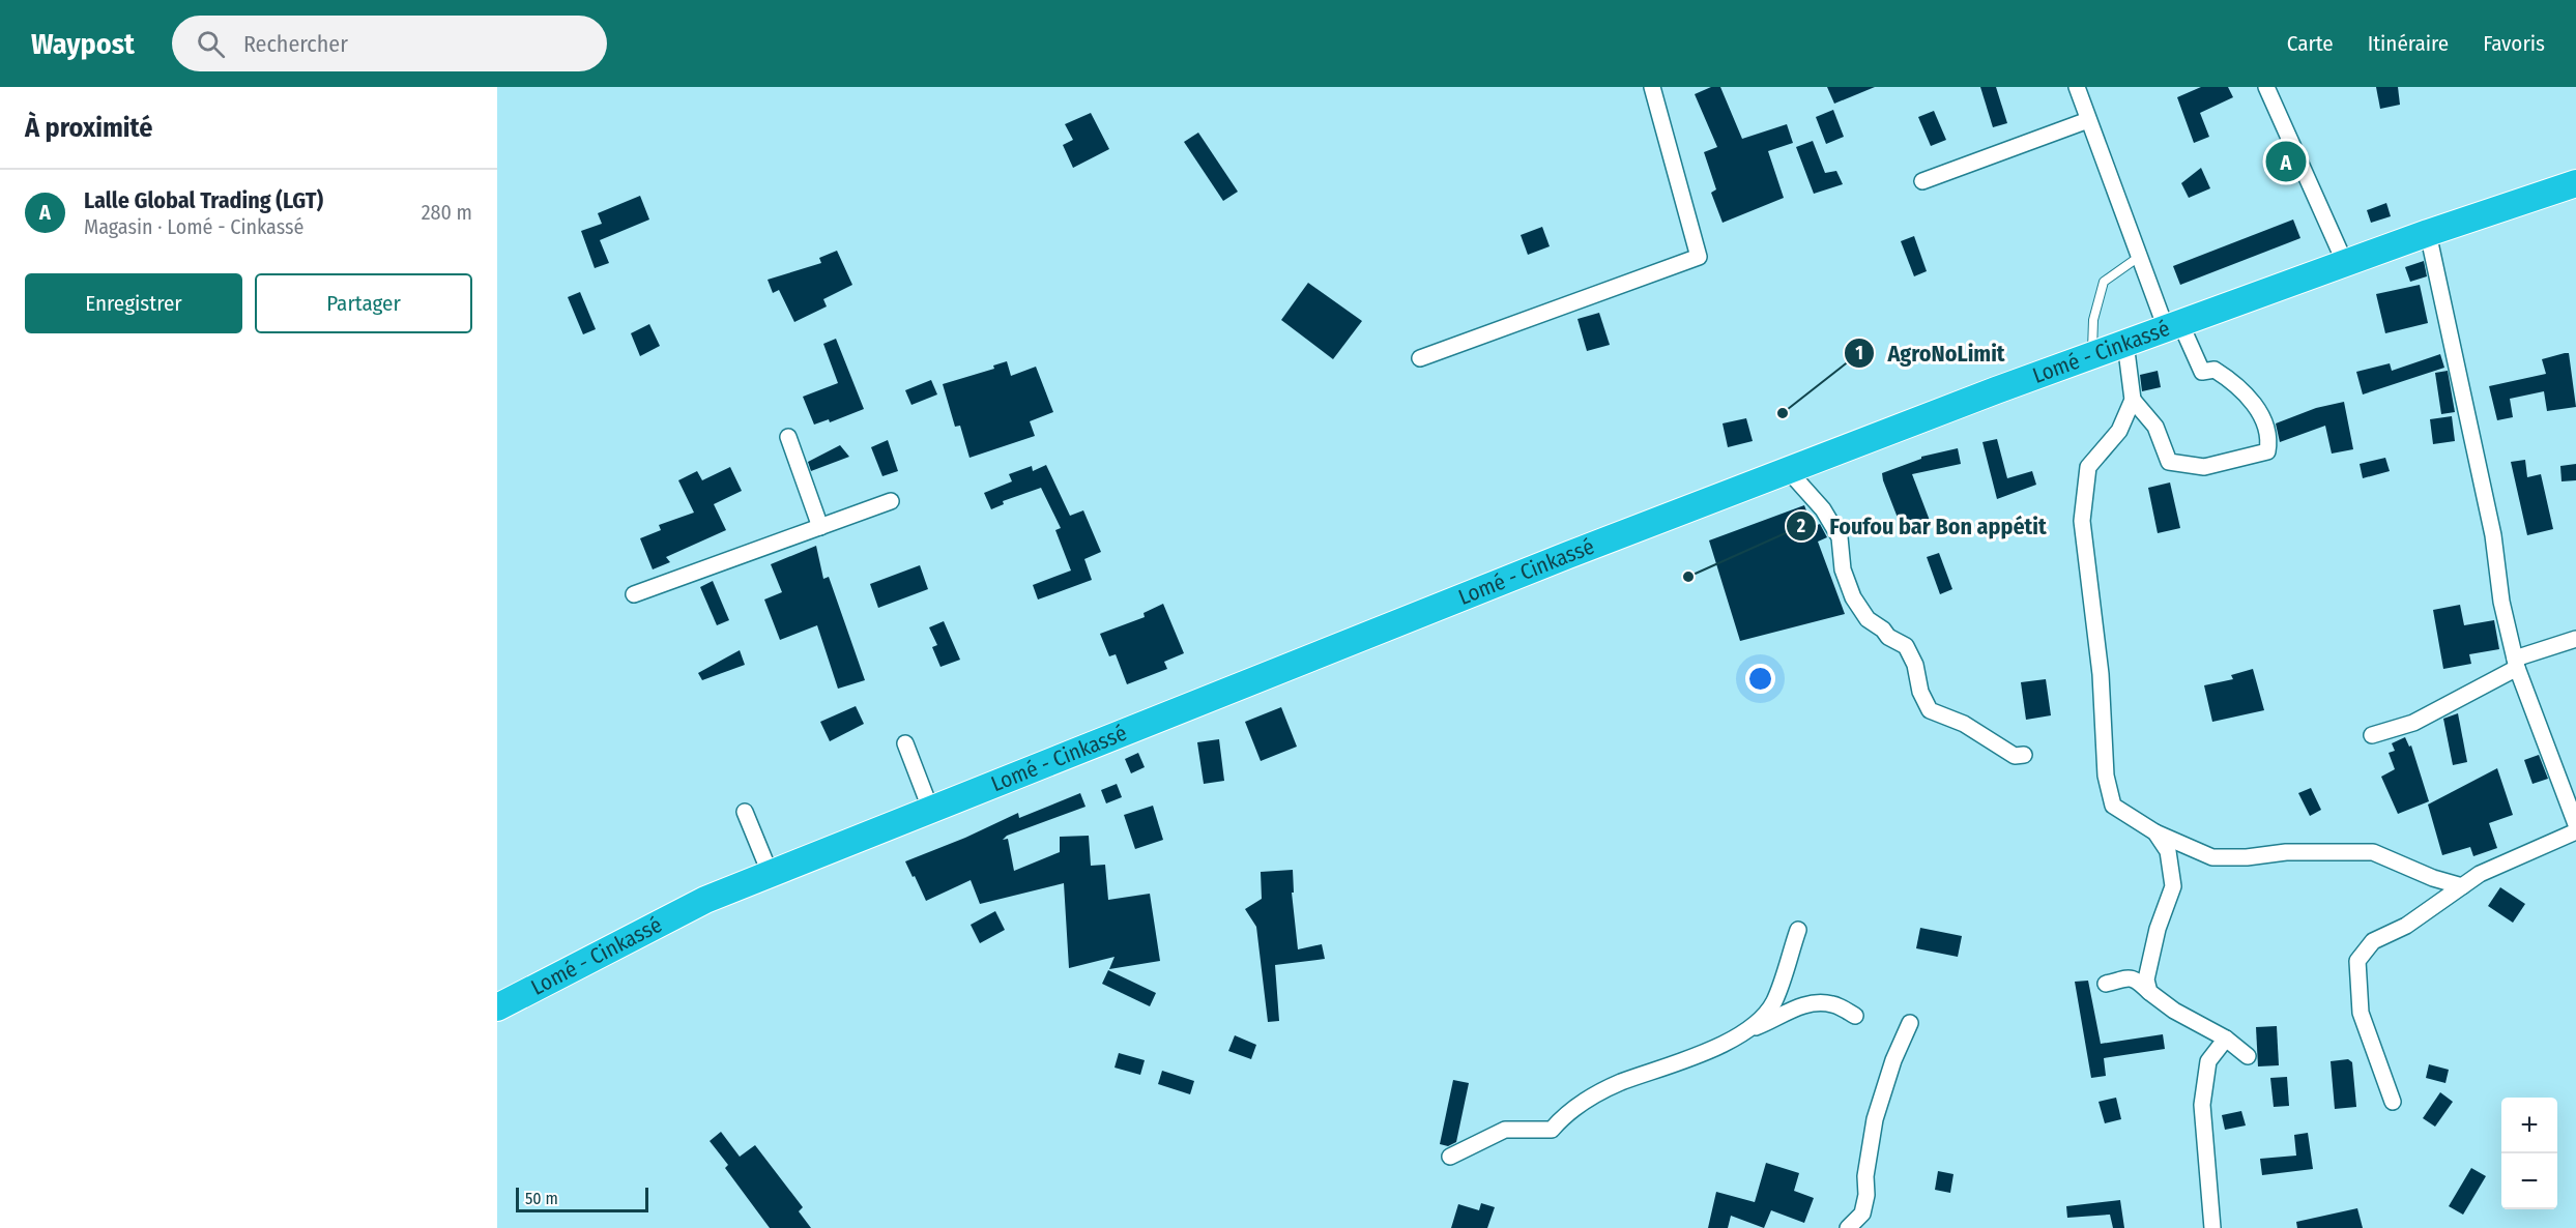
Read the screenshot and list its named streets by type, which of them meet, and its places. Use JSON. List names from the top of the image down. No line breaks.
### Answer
{"streets":{"highway":["Lomé - Cinkassé"]},"places":["AgroNoLimit","Foufou bar Bon appétit"],"scale_bar":"50 m","page":{"header":"Waypost","search":"Rechercher","nav":["Carte","Itinéraire","Favoris"],"heading":"À proximité","pins":"A","list":[{"mark":"A","name":"Lalle Global Trading (LGT)","note":"Magasin · Lomé - Cinkassé","value":"280 m"}],"buttons":["Enregistrer","Partager"],"map_buttons":["+","−"],"scale":"50 m"}}
